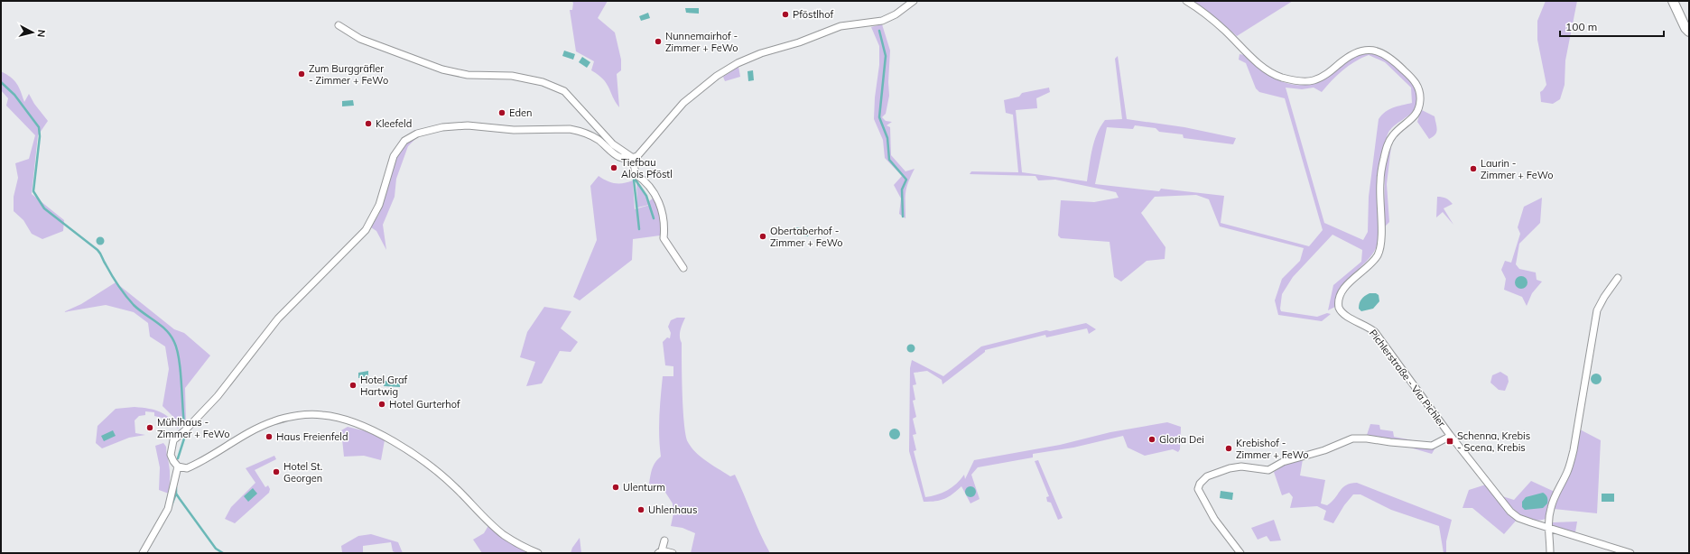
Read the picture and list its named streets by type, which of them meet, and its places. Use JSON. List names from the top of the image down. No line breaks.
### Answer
{"streets":{"street":["Pichlerstraße - Via Pichler"]},"places":{"other":["Pföstlhof","Nunnemairhof - Zimmer + FeWo","Zum Burggräfler - Zimmer + FeWo","Eden","Kleefeld","Tiefbau Alois Pföstl","Laurin - Zimmer + FeWo","Obertaberhof - Zimmer + FeWo","Hotel Graf Hartwig","Hotel Gurterhof","Mühlhaus - Zimmer + FeWo","Haus Freienfeld","Gloria Dei","Krebishof - Zimmer + FeWo","Hotel St. Georgen","Ulenturm","Uhlenhaus"],"transit":["Schenna, Krebis - Scena, Krebis"]},"scale_bar":"100 m","north":"right"}
